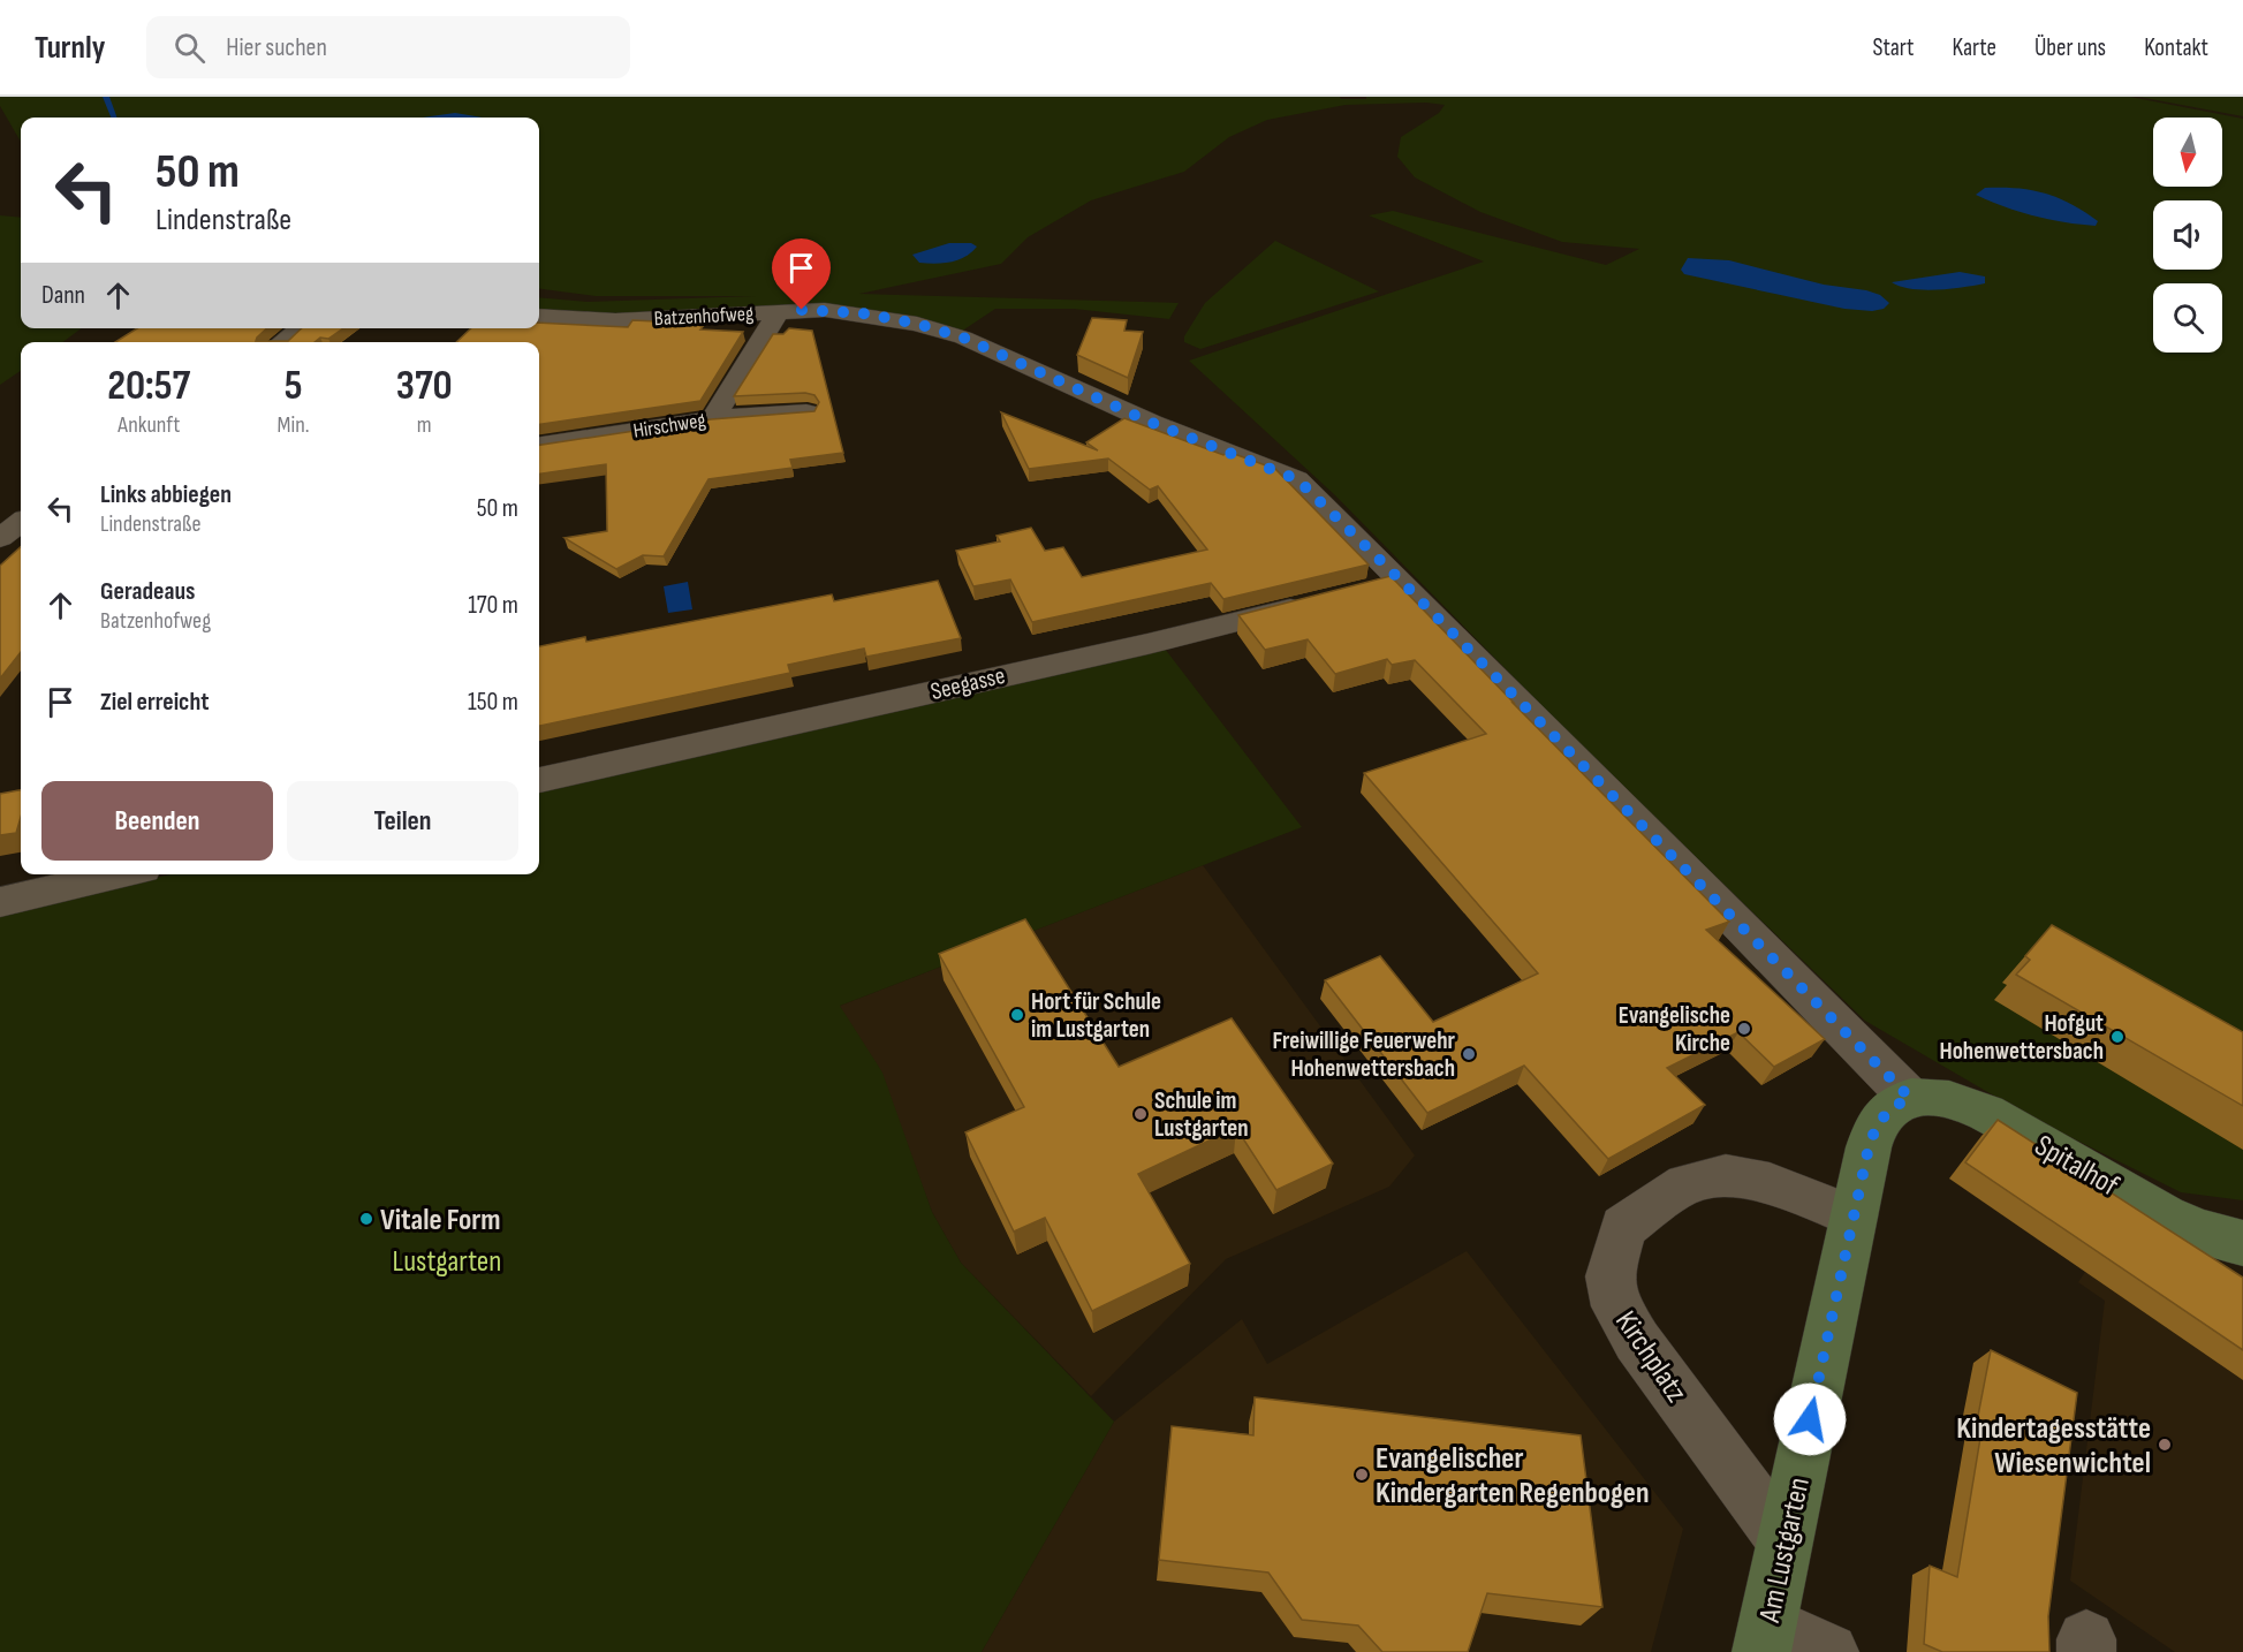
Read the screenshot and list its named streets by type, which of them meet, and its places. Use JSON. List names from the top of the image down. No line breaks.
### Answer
{"streets":{"street":["Batzenhofweg","Hirschweg","Seegasse","Spitalhof","Kirchplatz","Am Lustgarten"]},"crossings":[["Batzenhofweg","Spitalhof"],["Batzenhofweg","Am Lustgarten"],["Spitalhof","Am Lustgarten"],["Kirchplatz","Am Lustgarten"]],"parks":["Lustgarten"],"places":["Hort für Schule im Lustgarten","Evangelische Kirche","Hofgut Hohenwettersbach","Freiwillige Feuerwehr Hohenwettersbach","Schule im Lustgarten","Vitale Form","Kindertagesstätte Wiesenwichtel","Evangelischer Kindergarten Regenbogen"],"north":"bottom","page":{"header":"Turnly","search":"Hier suchen","nav":["Start","Karte","Über uns","Kontakt"],"turn":["50 m","Lindenstraße"],"then":"Dann","eta":["20:57","Ankunft","5","Min.","370","m"],"list":[{"name":"Links abbiegen","note":"Lindenstraße","value":"50 m"},{"name":"Geradeaus","note":"Batzenhofweg","value":"170 m"},{"name":"Ziel erreicht","value":"150 m"}],"buttons":["Beenden","Teilen"]}}
